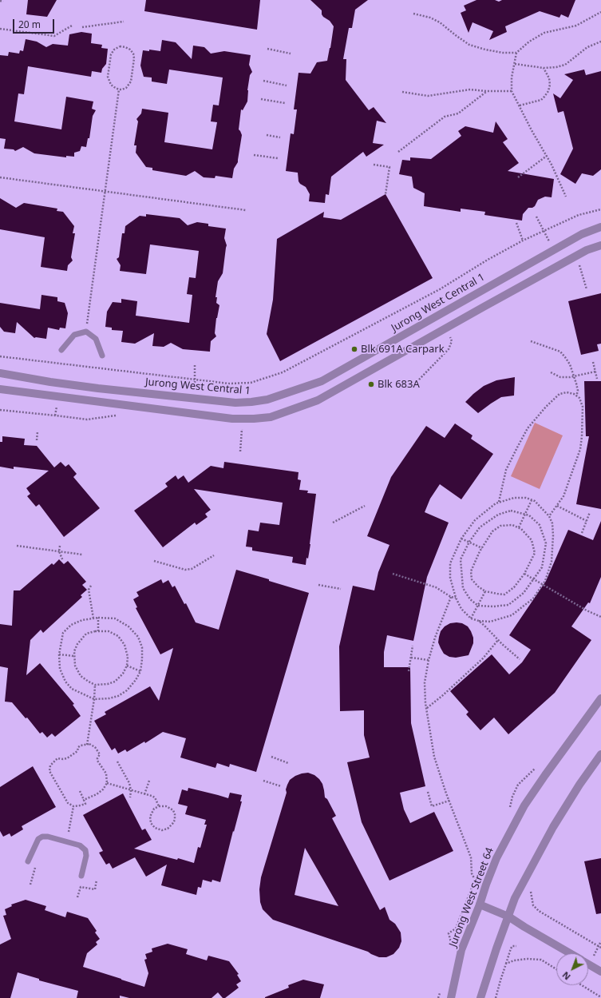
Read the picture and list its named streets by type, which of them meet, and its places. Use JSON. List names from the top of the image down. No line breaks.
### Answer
{"streets":{"street":["Jurong West Central 1","Jurong West Street 64"]},"places":["Blk 691A Carpark","Blk 683A"],"scale_bar":"20 m","north":"bottom left"}
